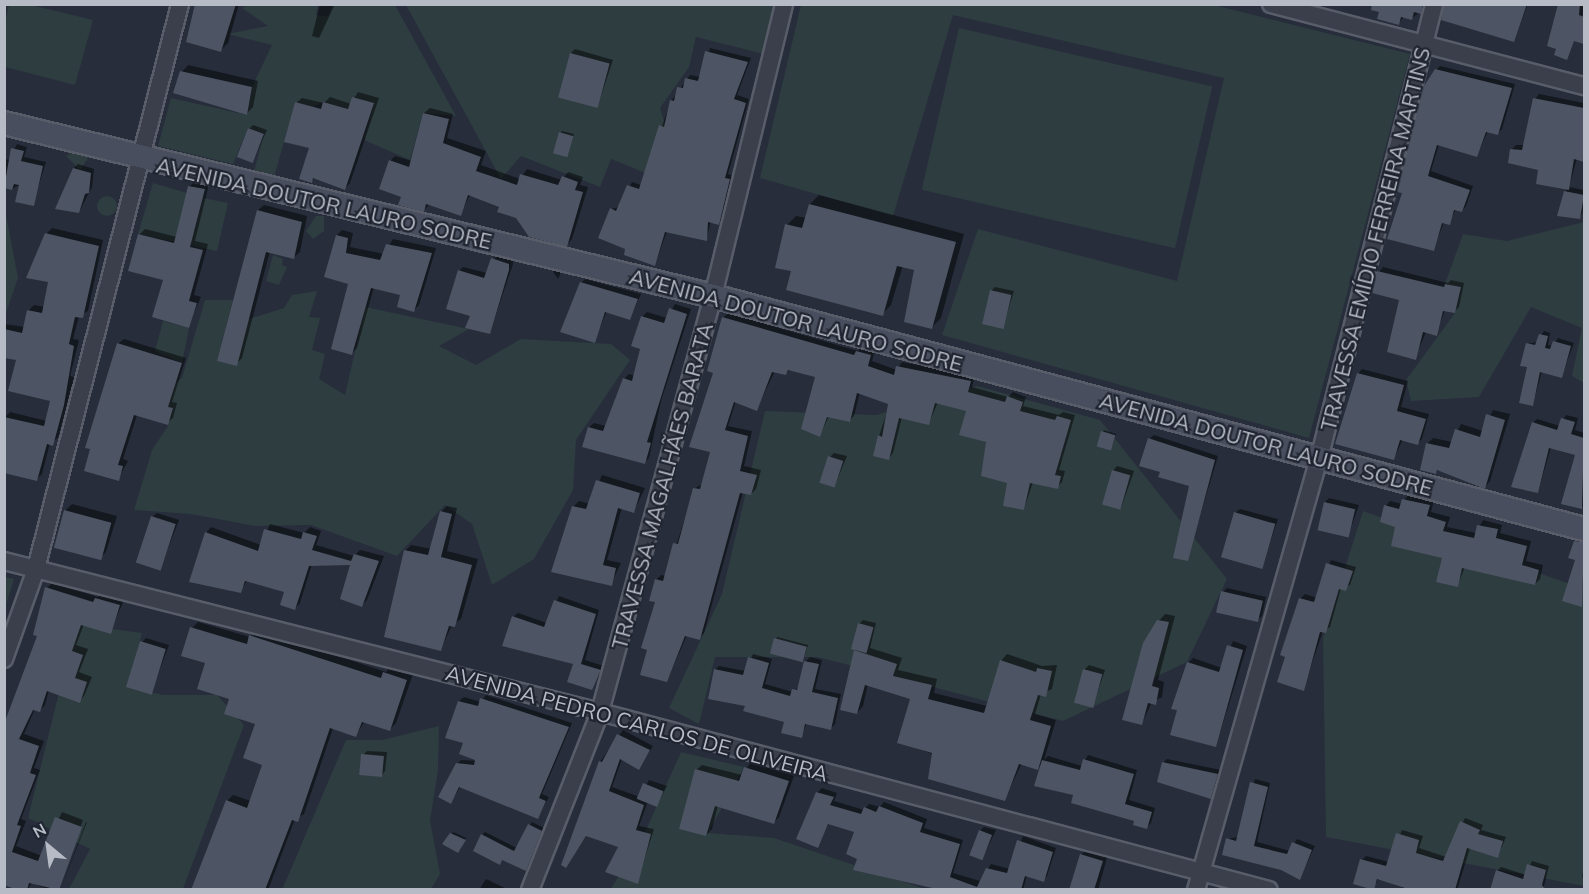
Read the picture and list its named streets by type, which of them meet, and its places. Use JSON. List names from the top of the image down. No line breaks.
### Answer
{"streets":{"street":["AVENIDA DOUTOR LAURO SODRE","TRAVESSA EMÍDIO FERREIRA MARTINS","TRAVESSA MAGALHÃES BARATA","AVENIDA PEDRO CARLOS DE OLIVEIRA"]},"crossings":[["AVENIDA DOUTOR LAURO SODRE","TRAVESSA EMÍDIO FERREIRA MARTINS"],["AVENIDA DOUTOR LAURO SODRE","TRAVESSA MAGALHÃES BARATA"],["TRAVESSA EMÍDIO FERREIRA MARTINS","AVENIDA PEDRO CARLOS DE OLIVEIRA"],["TRAVESSA MAGALHÃES BARATA","AVENIDA PEDRO CARLOS DE OLIVEIRA"]],"north":"top left"}
